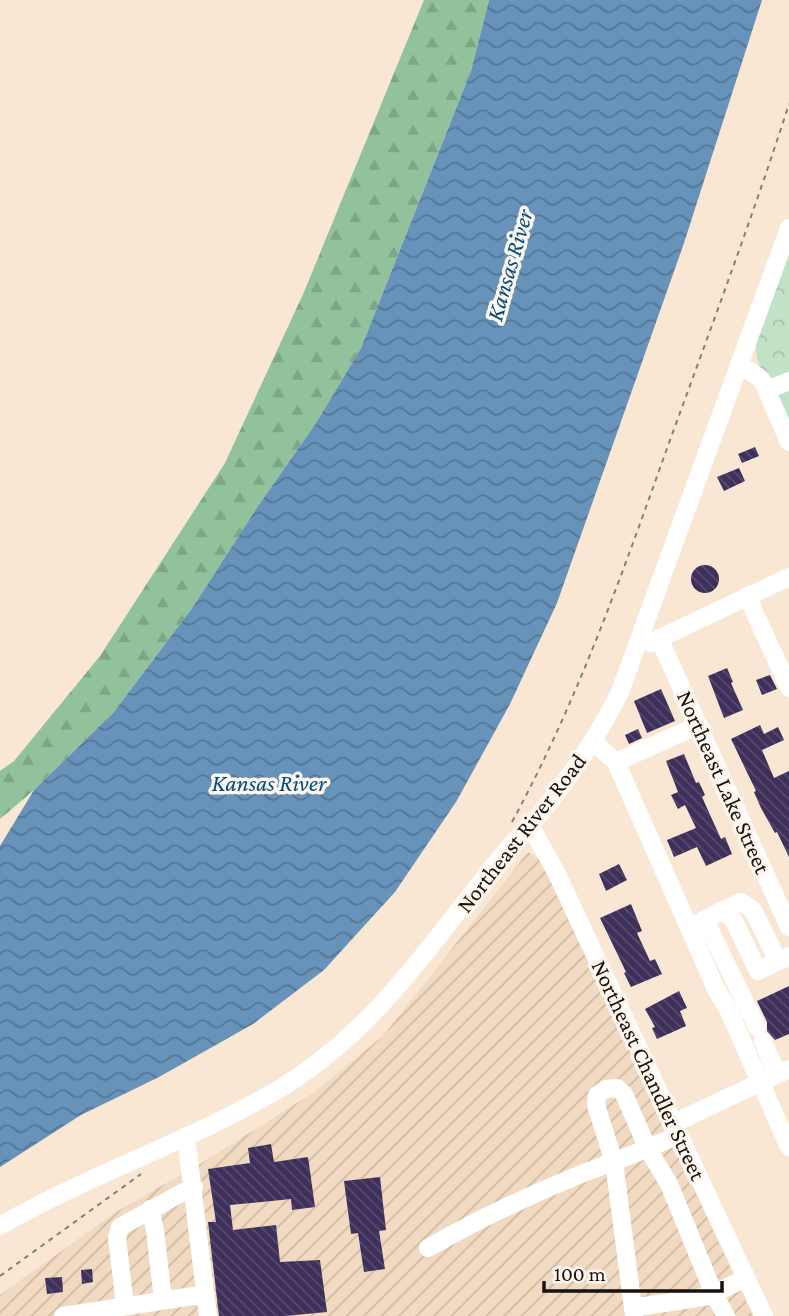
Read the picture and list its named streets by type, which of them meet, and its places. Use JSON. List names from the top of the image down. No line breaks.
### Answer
{"streets":{"street":["Northeast Lake Street","Northeast River Road","Northeast Chandler Street"]},"crossings":[["Northeast River Road","Northeast Chandler Street"]],"water":["Kansas River"],"scale_bar":"100 m"}
